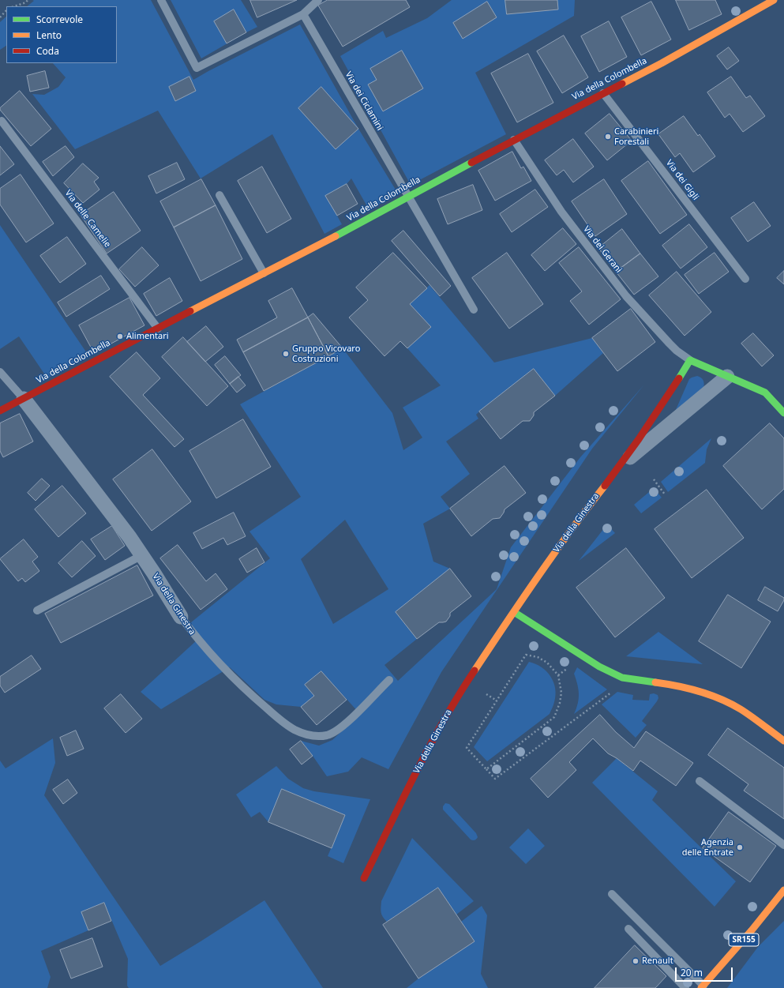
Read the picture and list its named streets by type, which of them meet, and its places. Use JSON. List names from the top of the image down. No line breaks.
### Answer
{"streets":{"street":["Via della Colombella","Via della Ginestra","SR155"],"lane":["Via dei Ciclamini","Via dei Gigli","Via delle Camelie","Via dei Gerani"]},"crossings":[["Via della Colombella","Via dei Ciclamini"],["Via della Colombella","Via dei Gigli"],["Via della Colombella","Via delle Camelie"],["Via della Colombella","Via dei Gerani"],["Via della Colombella","Via della Ginestra"],["Via dei Gerani","Via della Ginestra"]],"places":["Carabinieri Forestali","Alimentari","Gruppo Vicovaro Costruzioni","Agenzia delle Entrate","Renault"],"legend":["Scorrevole","Lento","Coda"],"scale_bar":"20 m"}
